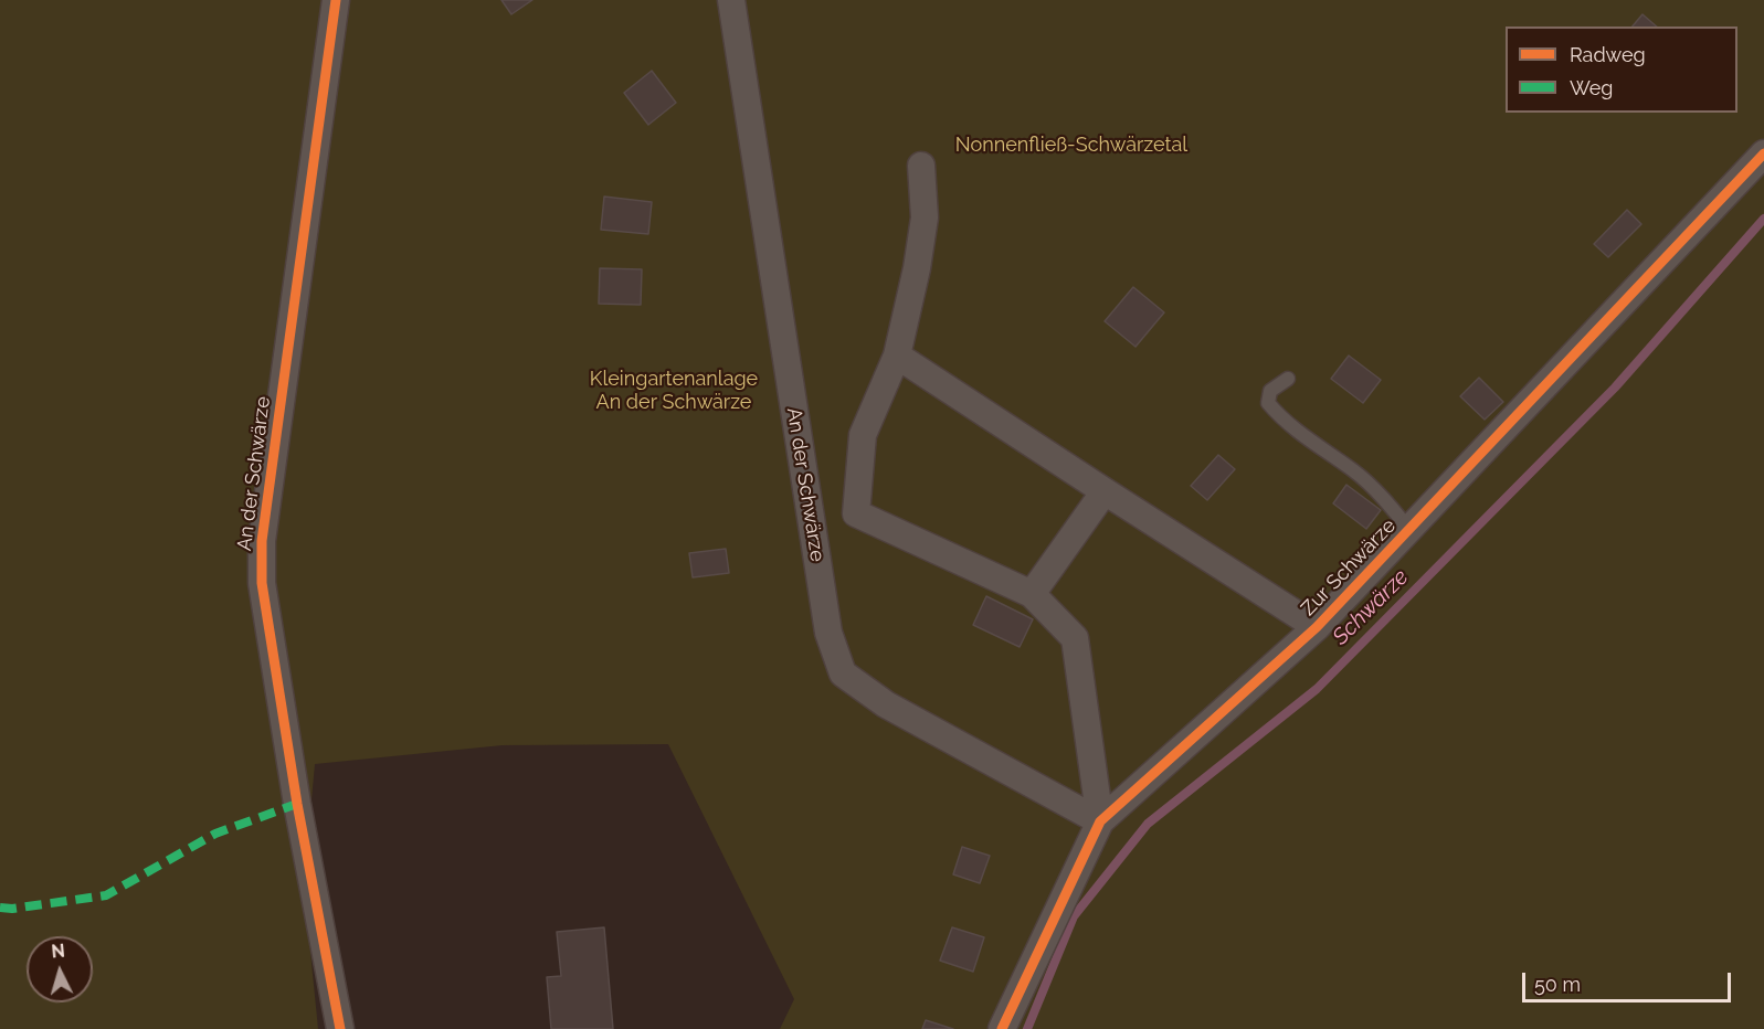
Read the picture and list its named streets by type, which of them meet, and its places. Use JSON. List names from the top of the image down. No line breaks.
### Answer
{"streets":{"street":["An der Schwärze","Zur Schwärze"]},"crossings":[["An der Schwärze","Zur Schwärze"]],"water":["Schwärze"],"parks":["Nonnenfließ-Schwärzetal","Kleingartenanlage An der Schwärze"],"legend":["Radweg","Weg"],"scale_bar":"50 m","north":"top"}
